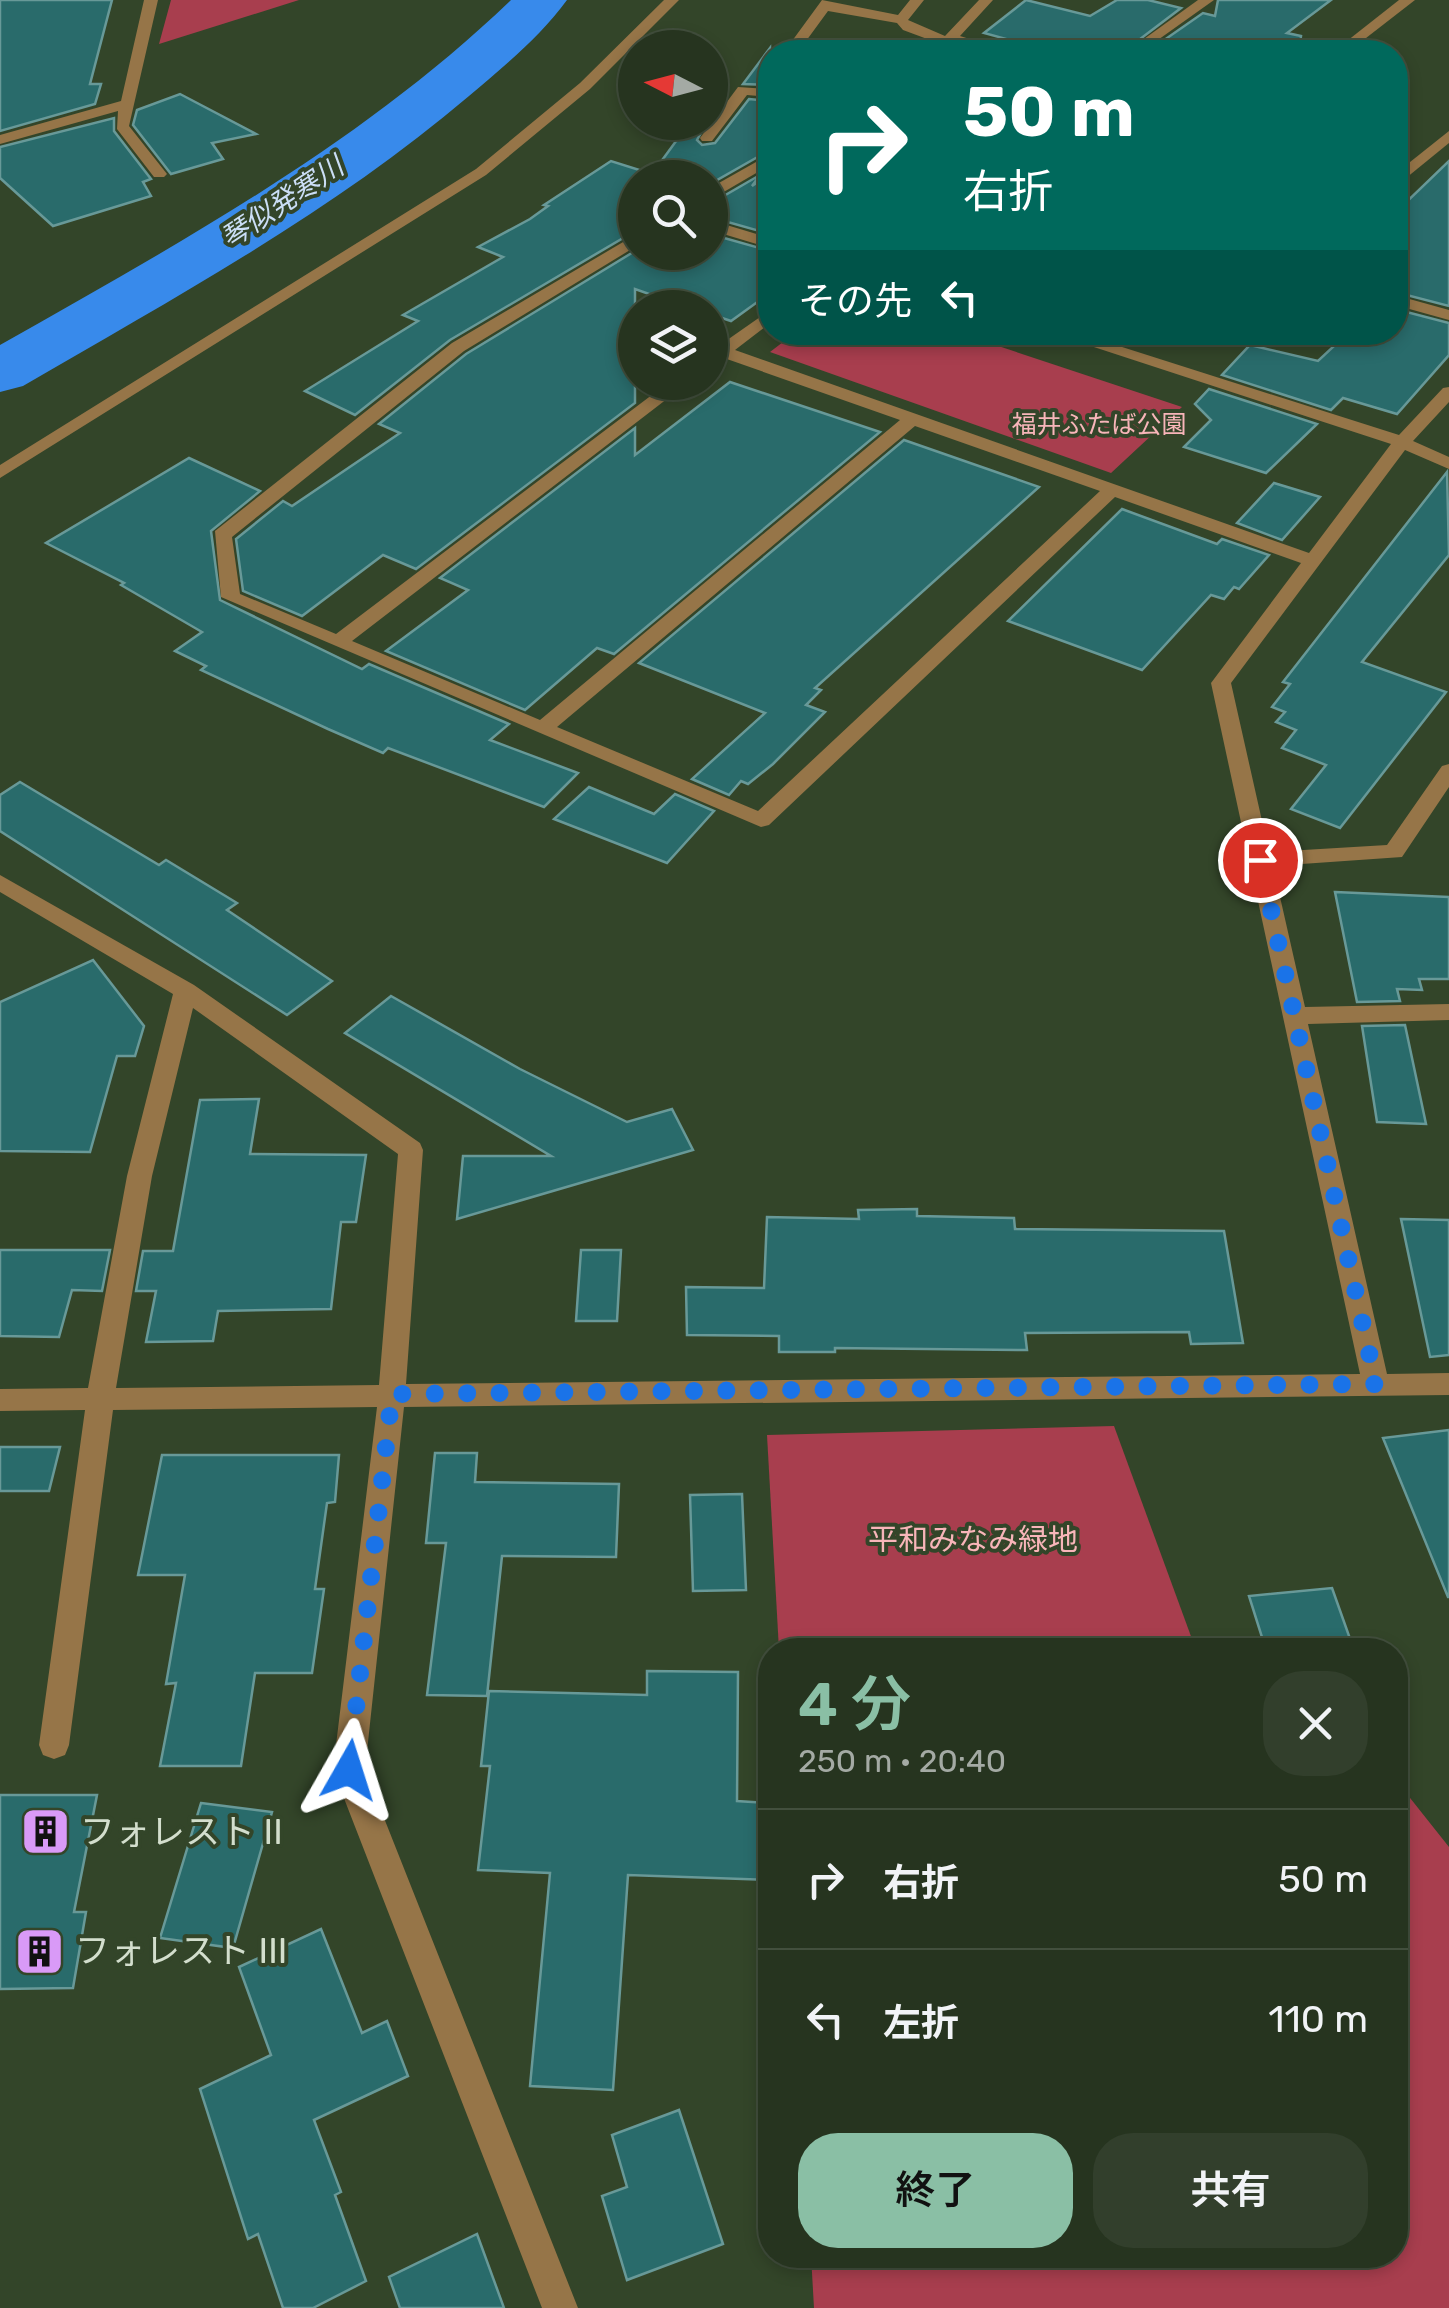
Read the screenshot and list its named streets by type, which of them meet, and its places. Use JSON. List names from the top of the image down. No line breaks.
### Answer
{"water":["琴似発寒川"],"parks":["福井ふたば公園","平和みなみ緑地"],"places":{"building":["フォレスト II","フォレスト III"]},"north":"left","page":{"turn":["50 m","右折"],"then":"その先","heading":["4 分","250 m · 20:40"],"list":[{"name":"右折","value":"50 m"},{"name":"左折","value":"110 m"}],"buttons":["終了","共有"]}}
